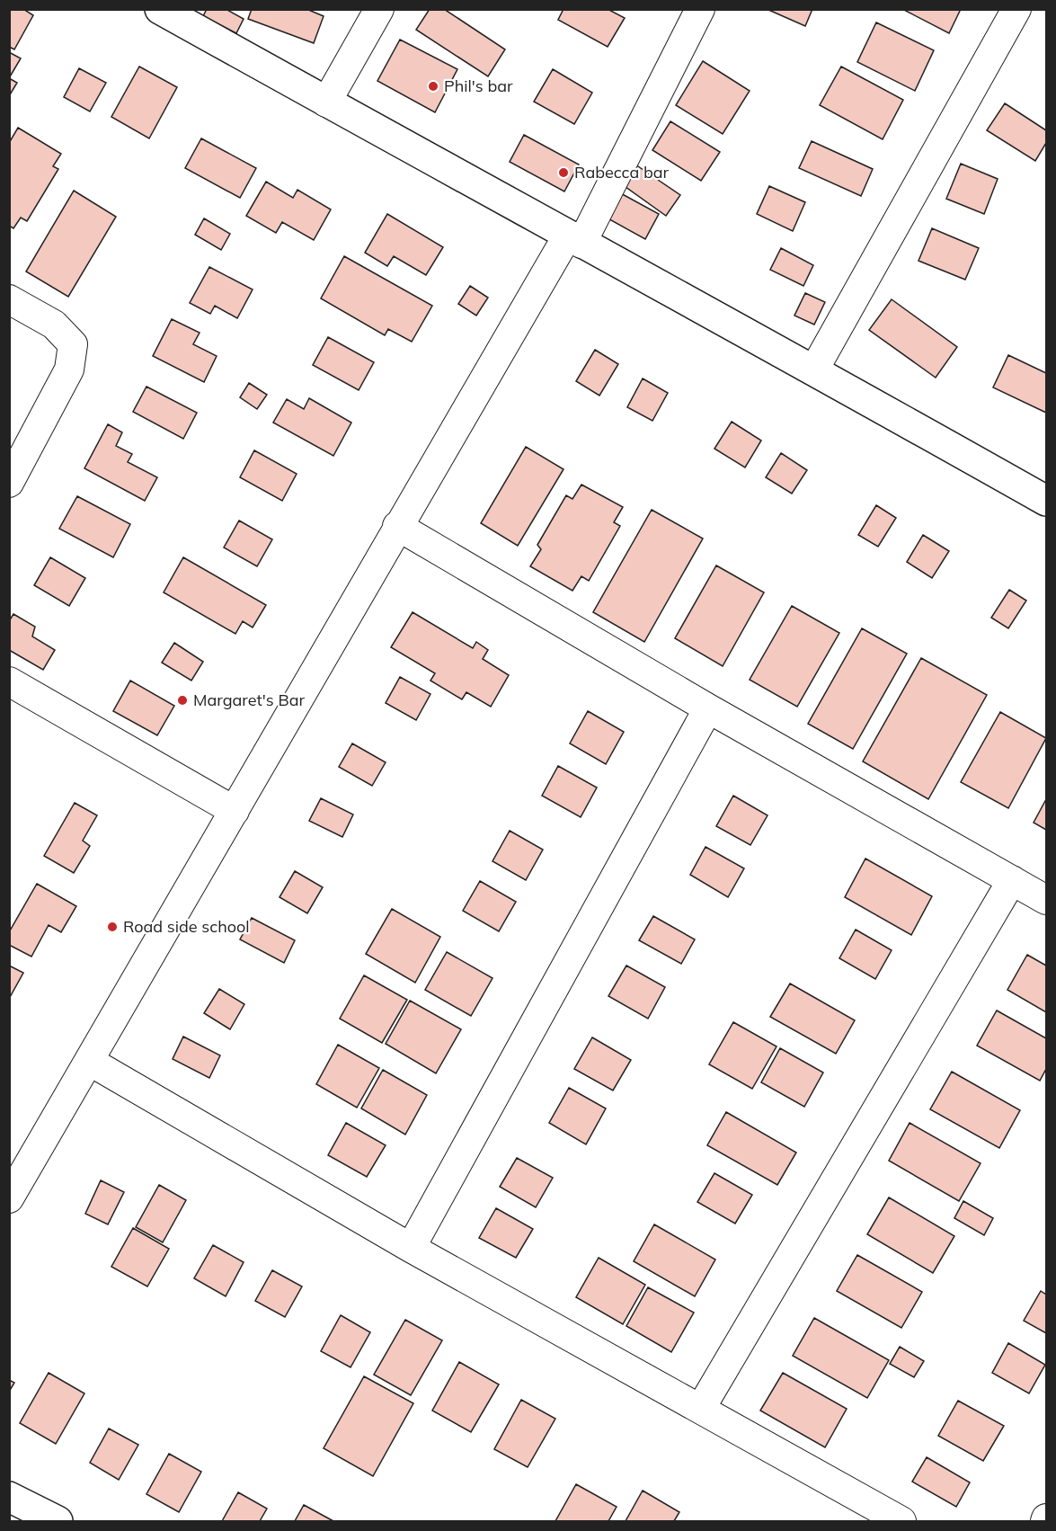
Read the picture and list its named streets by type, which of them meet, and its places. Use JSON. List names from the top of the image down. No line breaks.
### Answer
{"places":["Phil's bar","Rabecca bar","Margaret's Bar","Road side school"]}
